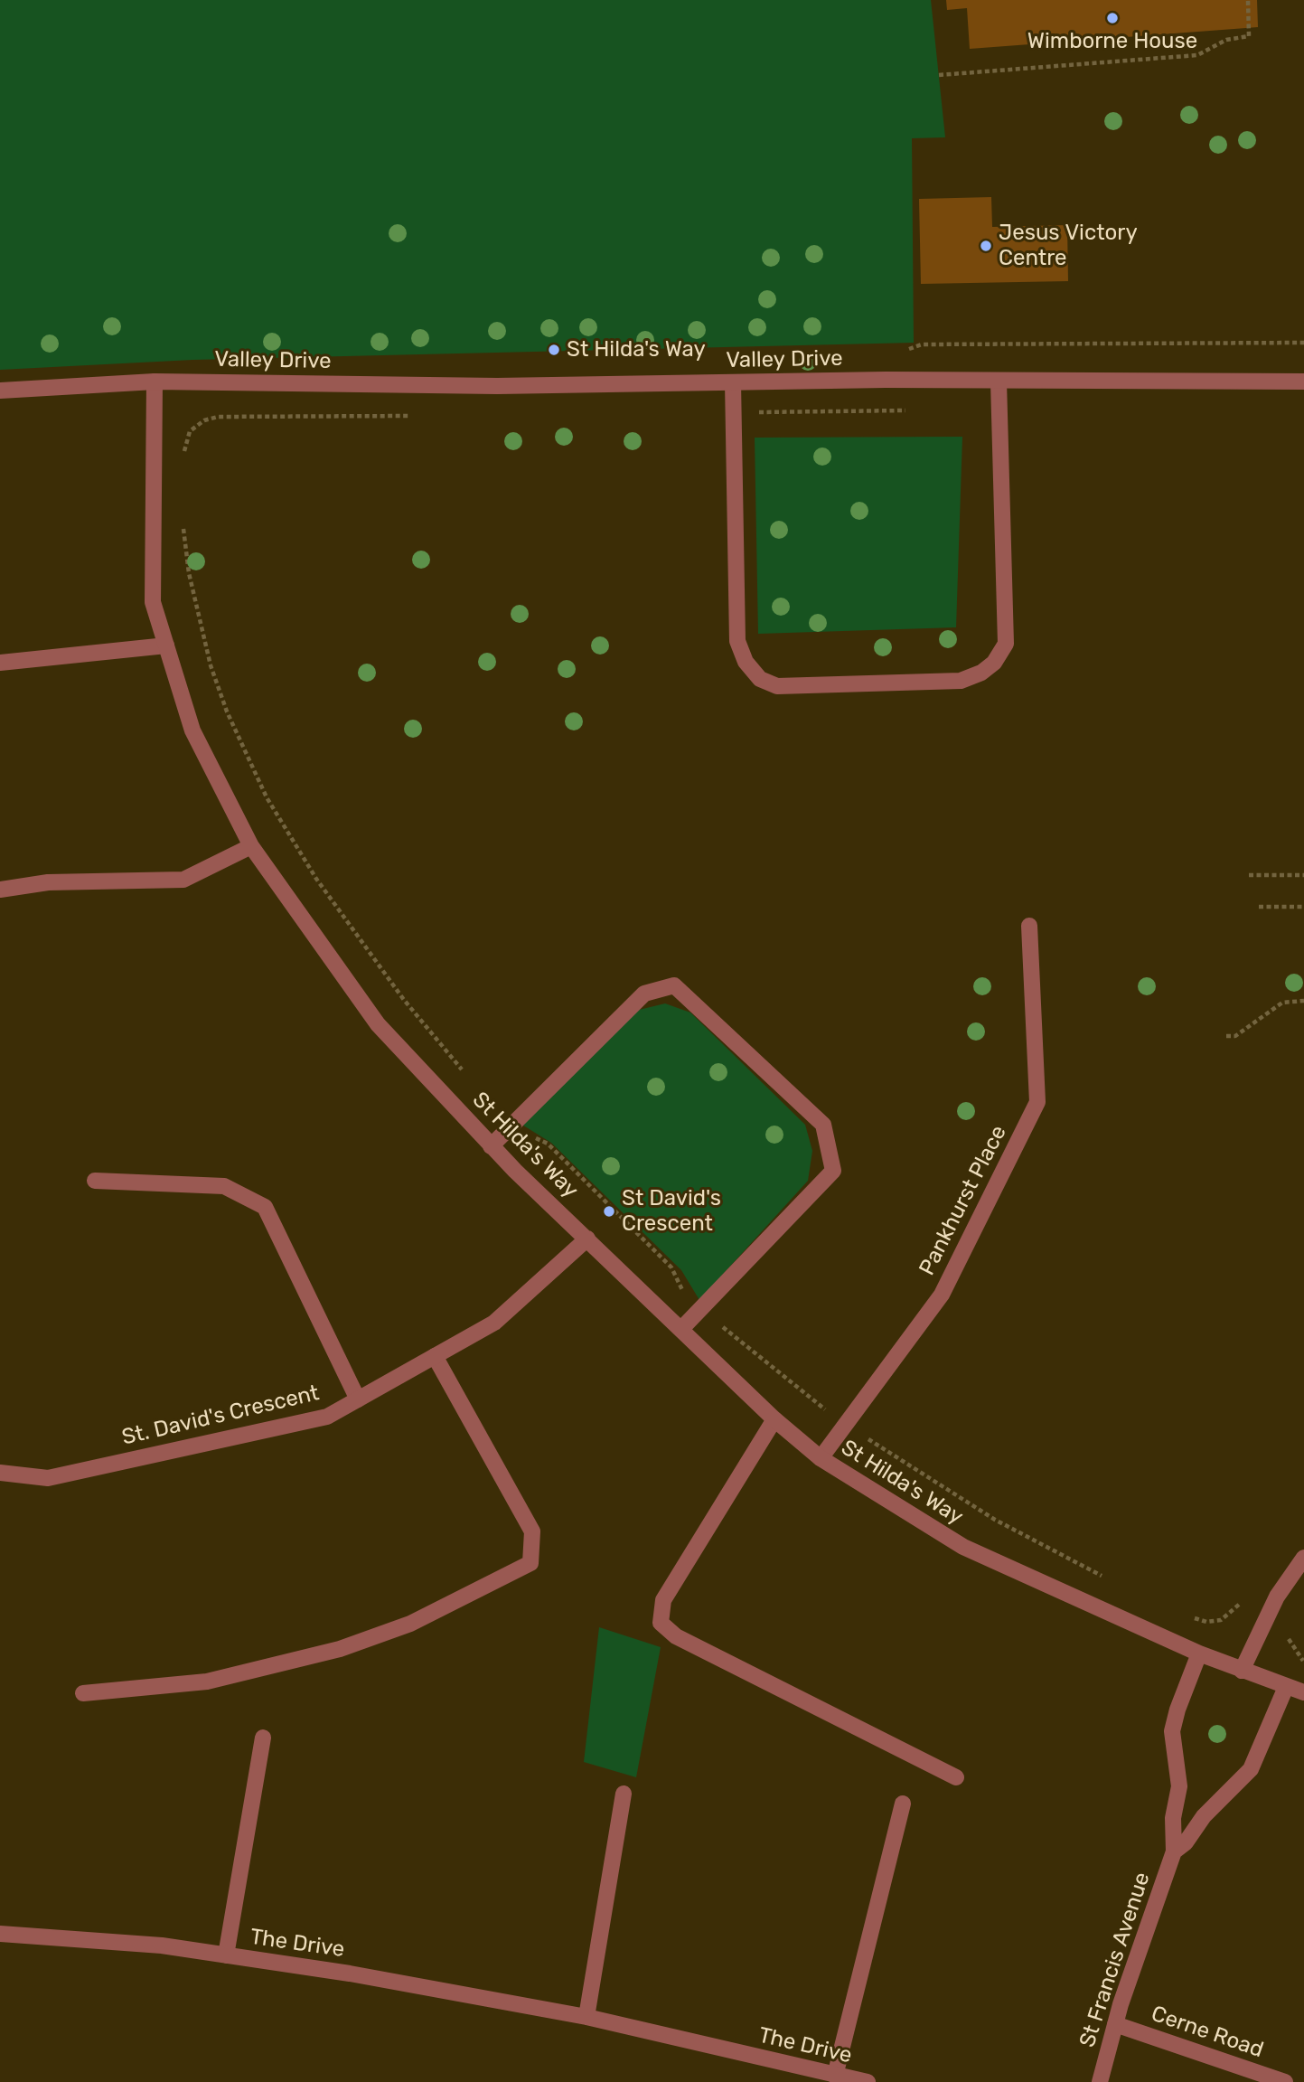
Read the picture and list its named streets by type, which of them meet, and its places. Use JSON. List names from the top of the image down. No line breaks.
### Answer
{"streets":{"street":["Valley Drive","St Hilda's Way","Pankhurst Place","St. David's Crescent","The Drive","St Francis Avenue","Cerne Road"]},"crossings":[["Valley Drive","St Hilda's Way"],["St Hilda's Way","Pankhurst Place"],["St Hilda's Way","St. David's Crescent"],["St Hilda's Way","St Francis Avenue"],["St Francis Avenue","Cerne Road"]],"places":["Wimborne House","Jesus Victory Centre","St Hilda's Way","St David's Crescent"]}
